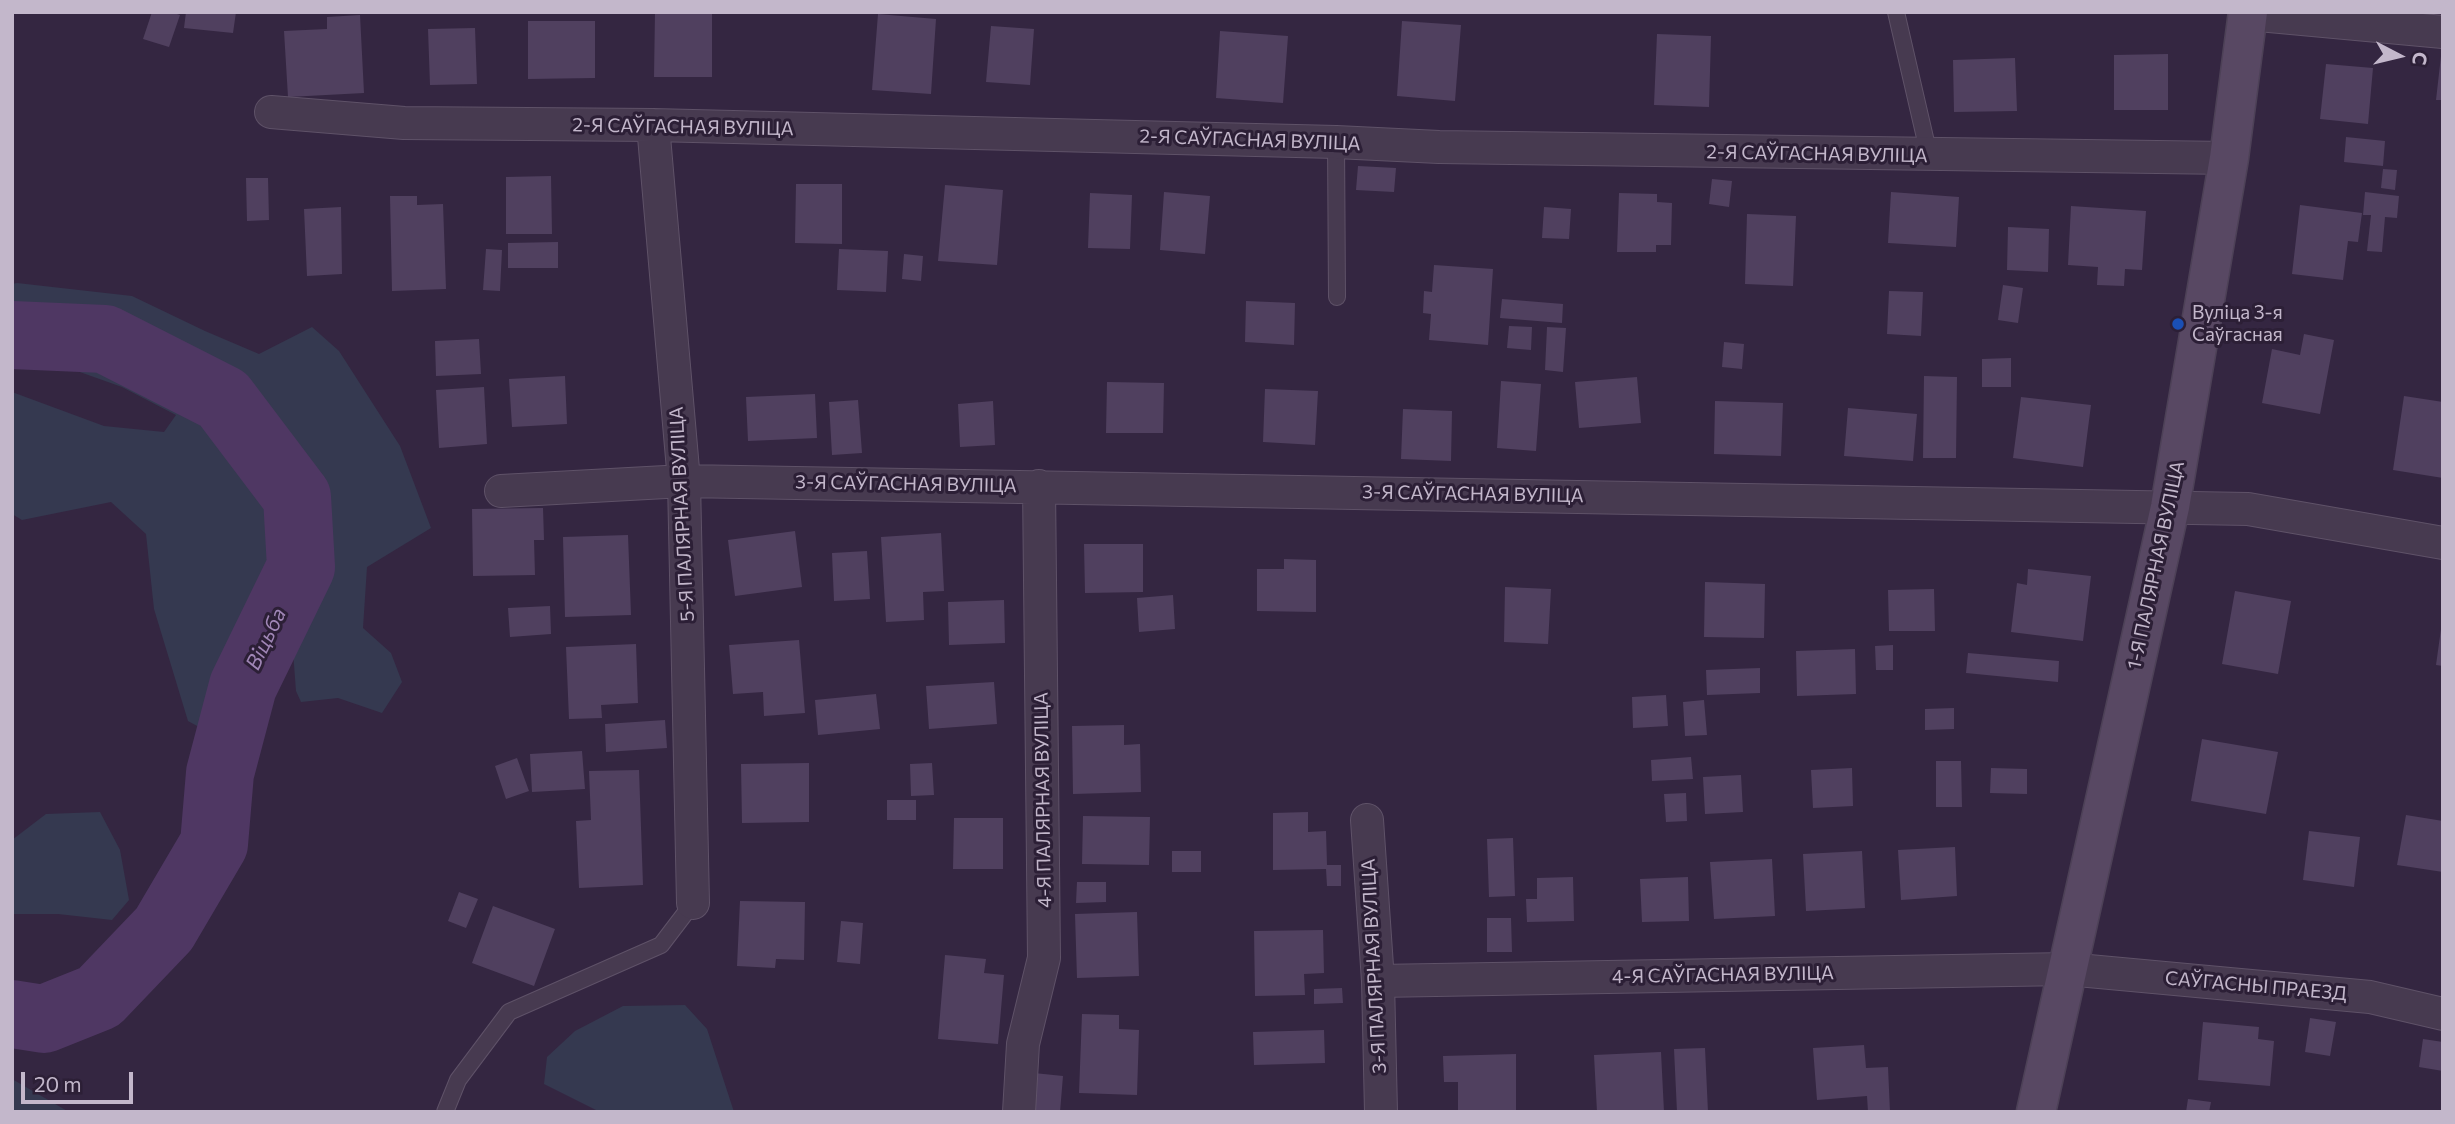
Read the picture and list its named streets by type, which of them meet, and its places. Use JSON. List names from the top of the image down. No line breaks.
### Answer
{"streets":{"street":["2-Я САЎГАСНАЯ ВУЛІЦА","3-Я САЎГАСНАЯ ВУЛІЦА","5-Я ПАЛЯРНАЯ ВУЛІЦА","1-Я ПАЛЯРНАЯ ВУЛІЦА","4-Я ПАЛЯРНАЯ ВУЛІЦА","3-Я ПАЛЯРНАЯ ВУЛІЦА","4-Я САЎГАСНАЯ ВУЛІЦА","САЎГАСНЫ ПРАЕЗД"]},"crossings":[["2-Я САЎГАСНАЯ ВУЛІЦА","5-Я ПАЛЯРНАЯ ВУЛІЦА"],["2-Я САЎГАСНАЯ ВУЛІЦА","1-Я ПАЛЯРНАЯ ВУЛІЦА"],["3-Я САЎГАСНАЯ ВУЛІЦА","5-Я ПАЛЯРНАЯ ВУЛІЦА"],["3-Я САЎГАСНАЯ ВУЛІЦА","1-Я ПАЛЯРНАЯ ВУЛІЦА"],["3-Я САЎГАСНАЯ ВУЛІЦА","4-Я ПАЛЯРНАЯ ВУЛІЦА"],["1-Я ПАЛЯРНАЯ ВУЛІЦА","4-Я САЎГАСНАЯ ВУЛІЦА"],["1-Я ПАЛЯРНАЯ ВУЛІЦА","САЎГАСНЫ ПРАЕЗД"],["3-Я ПАЛЯРНАЯ ВУЛІЦА","4-Я САЎГАСНАЯ ВУЛІЦА"],["4-Я САЎГАСНАЯ ВУЛІЦА","САЎГАСНЫ ПРАЕЗД"]],"water":["Віцьба"],"places":["Вуліца 3-я Саўгасная"],"scale_bar":"20 m","north":"right"}
